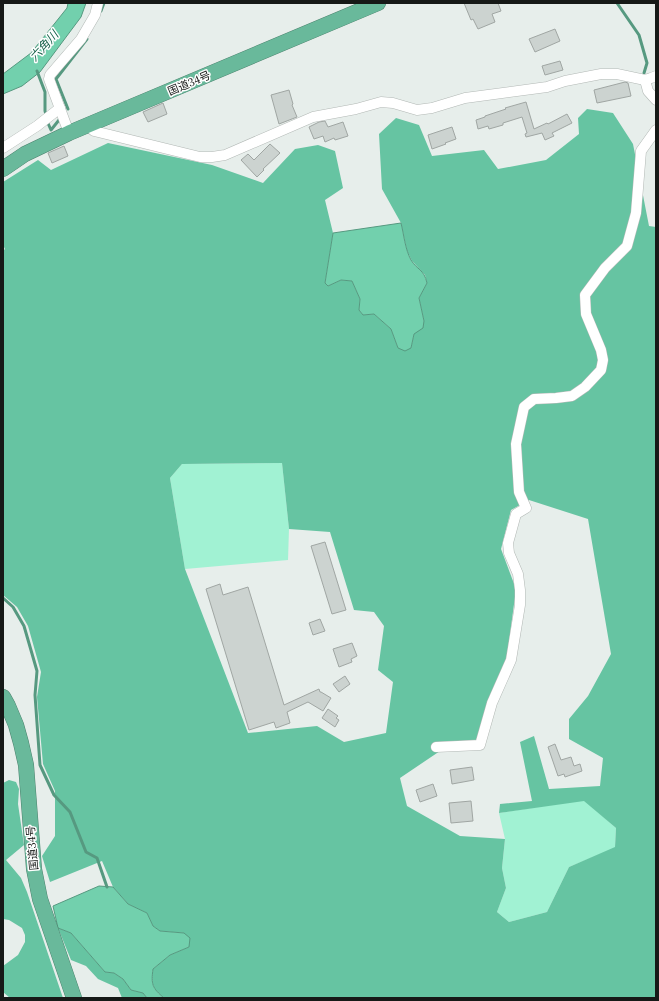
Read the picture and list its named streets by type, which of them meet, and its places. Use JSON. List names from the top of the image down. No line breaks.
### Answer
{"streets":{"highway":["国道34号"]},"water":["六角川"]}
